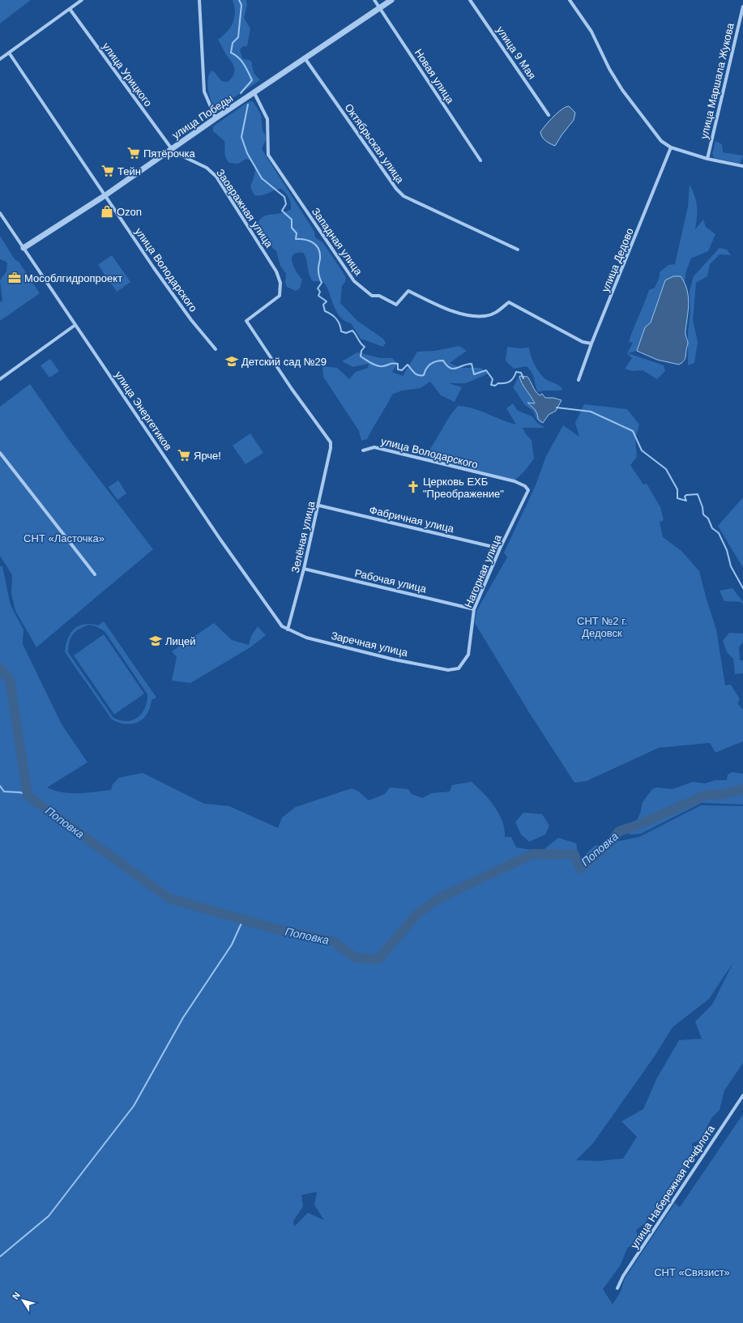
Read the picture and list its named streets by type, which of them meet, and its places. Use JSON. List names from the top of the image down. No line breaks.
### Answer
{"streets":{"street":["улица 9 Мая","улица Урицкого","Новая улица","улица Маршала Жукова","улица Победы","Октябрьская улица","Заовражная улица","Западная улица","улица Дедово","улица Володарского","улица Энергетиков","Фабричная улица","Зелёная улица","Нагорная улица","Рабочая улица","Заречная улица","улица Набережная Речфлота"]},"crossings":[["улица Урицкого","улица Победы"],["улица Урицкого","Заовражная улица"],["Новая улица","улица Победы"],["улица Победы","Октябрьская улица"],["улица Победы","Заовражная улица"],["улица Победы","Западная улица"],["улица Победы","улица Володарского"],["улица Победы","улица Энергетиков"],["Заовражная улица","Зелёная улица"],["Западная улица","улица Дедово"],["улица Володарского","Нагорная улица"],["улица Энергетиков","Зелёная улица"],["улица Энергетиков","Заречная улица"],["Фабричная улица","Зелёная улица"],["Фабричная улица","Нагорная улица"],["Зелёная улица","Рабочая улица"],["Зелёная улица","Заречная улица"],["Нагорная улица","Рабочая улица"],["Нагорная улица","Заречная улица"]],"water":["Поповка"],"parks":["СНТ «Ласточка»","СНТ №2 г. Дедовск","СНТ «Связист»"],"places":{"supermarket":["Пятёрочка","Тейн","Ярче!"],"shop":["Ozon"],"office":["Мособлгидропроект"],"school or university":["Детский сад №29","Лицей"],"church":["Церковь ЕХБ \"Преображение\""]},"north":"top left"}
